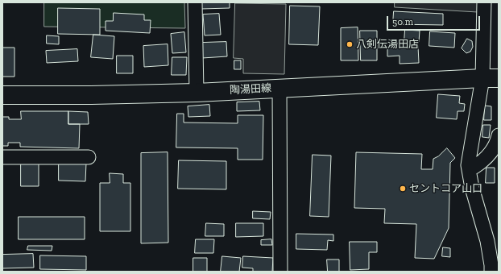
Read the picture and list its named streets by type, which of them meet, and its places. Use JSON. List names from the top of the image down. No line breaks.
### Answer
{"streets":{"main road":["陶湯田線"]},"places":["八剣伝湯田店","セントコア山口"],"scale_bar":"50 m"}
